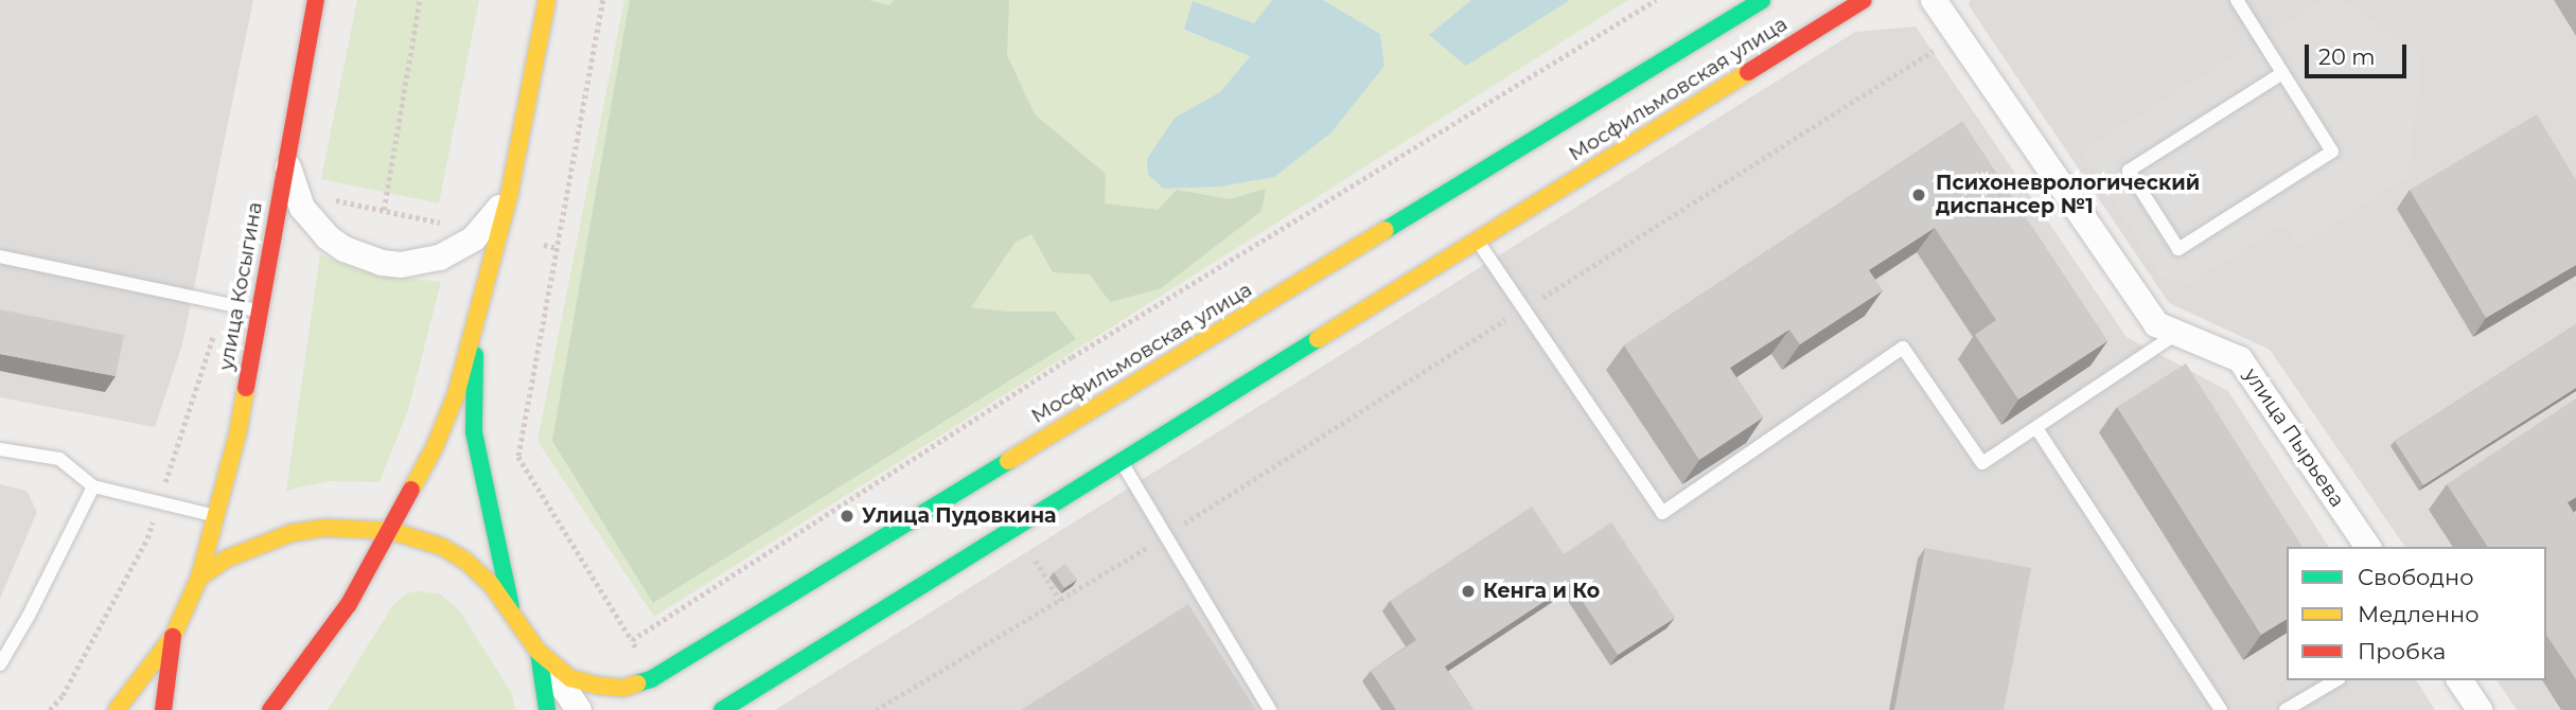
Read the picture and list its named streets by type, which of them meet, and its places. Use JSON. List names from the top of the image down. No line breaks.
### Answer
{"streets":{"main road":["Мосфильмовская улица","улица Косыгина"],"street":["улица Пырьева"]},"places":["Психоневрологический диспансер №1","Улица Пудовкина","Кенга и Ко"],"legend":["Свободно","Медленно","Пробка"],"scale_bar":"20 m"}
